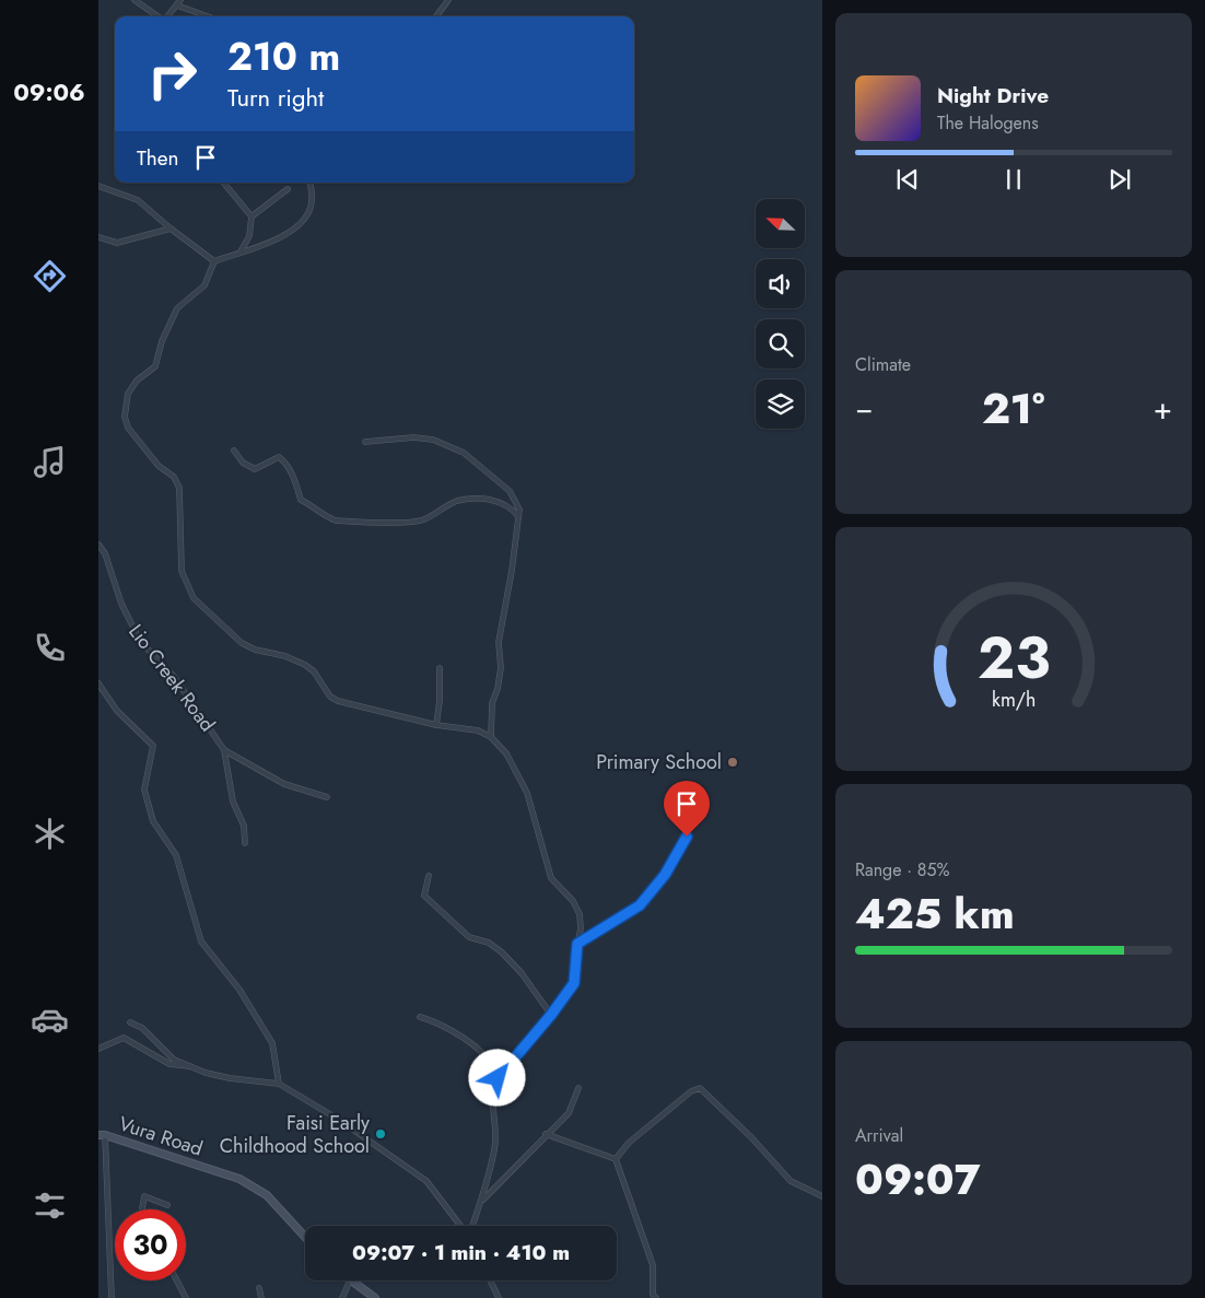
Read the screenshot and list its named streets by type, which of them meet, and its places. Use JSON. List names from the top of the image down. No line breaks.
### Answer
{"streets":{"street":["Lio Creek Road","Vura Road"]},"places":["Primary School","Faisi Early Childhood School"],"north":"top left","page":{"tabs":"09:06","turn":["210 m","Turn right"],"song":["Night Drive","The Halogens"],"then":"Then","tile":["Climate",["Range · 85%","425 km"],["Arrival","09:07"]],"heat":["−","21°","+"],"limit":"30","trip":"09:07 · 1 min · 410 m","gauge":["23","km/h"]}}
